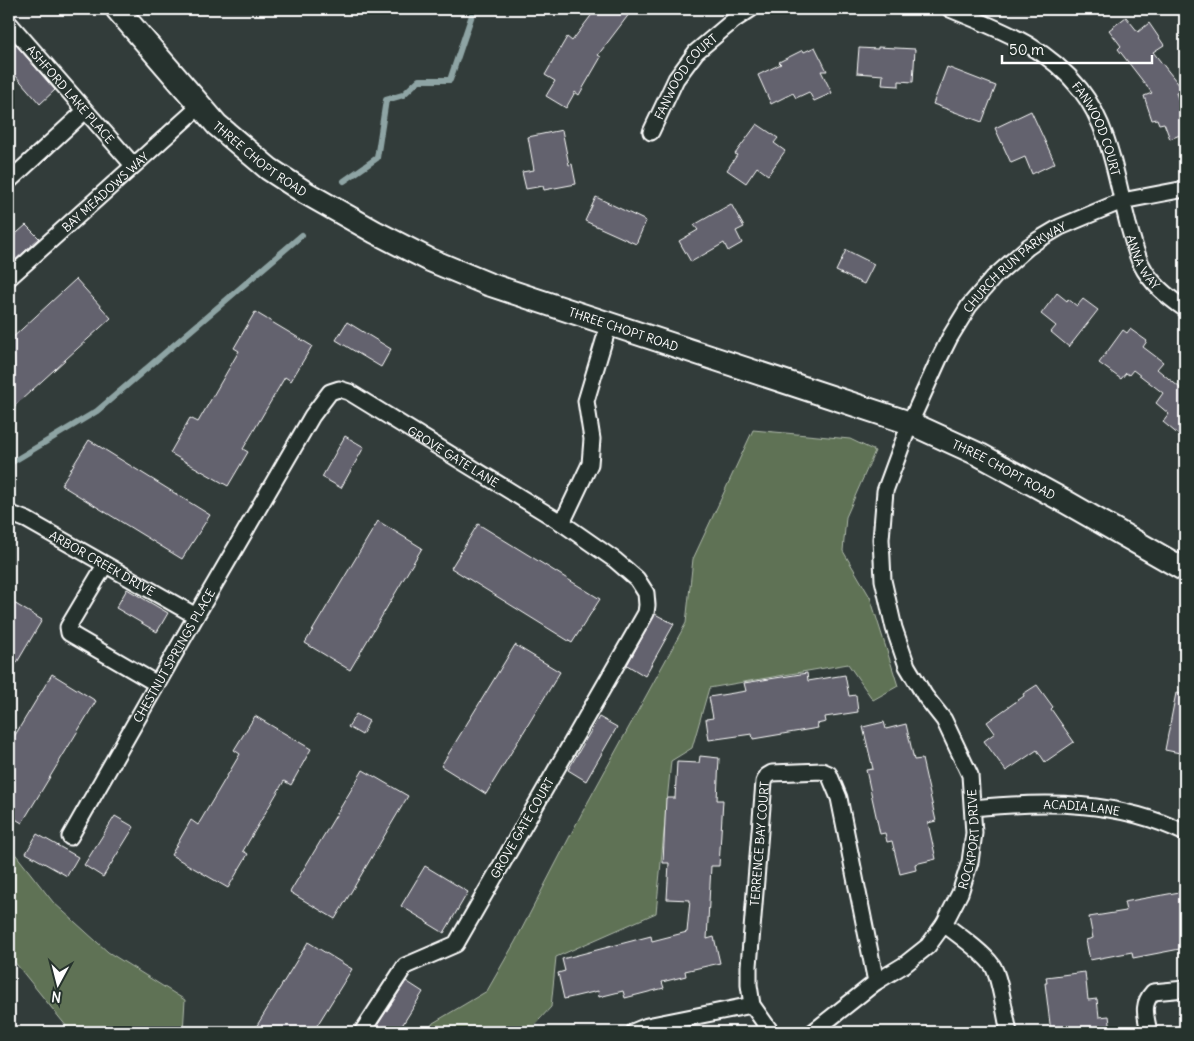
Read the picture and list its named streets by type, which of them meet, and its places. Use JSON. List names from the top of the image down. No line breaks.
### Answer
{"streets":{"main road":["THREE CHOPT ROAD"],"street":["FANWOOD COURT","ASHFORD LAKE PLACE","BAY MEADOWS WAY","ANNA WAY","CHURCH RUN PARKWAY","GROVE GATE LANE","ARBOR CREEK DRIVE","CHESTNUT SPRINGS PLACE","ACADIA LANE","GROVE GATE COURT","ROCKPORT DRIVE","TERRENCE BAY COURT"]},"crossings":[["FANWOOD COURT","ANNA WAY"],["FANWOOD COURT","CHURCH RUN PARKWAY"],["ASHFORD LAKE PLACE","BAY MEADOWS WAY"],["THREE CHOPT ROAD","BAY MEADOWS WAY"],["THREE CHOPT ROAD","CHURCH RUN PARKWAY"],["THREE CHOPT ROAD","ROCKPORT DRIVE"],["ANNA WAY","CHURCH RUN PARKWAY"],["CHURCH RUN PARKWAY","ROCKPORT DRIVE"],["GROVE GATE LANE","CHESTNUT SPRINGS PLACE"],["GROVE GATE LANE","GROVE GATE COURT"],["ARBOR CREEK DRIVE","CHESTNUT SPRINGS PLACE"],["ACADIA LANE","ROCKPORT DRIVE"],["ROCKPORT DRIVE","TERRENCE BAY COURT"]],"scale_bar":"50 m","north":"bottom"}
